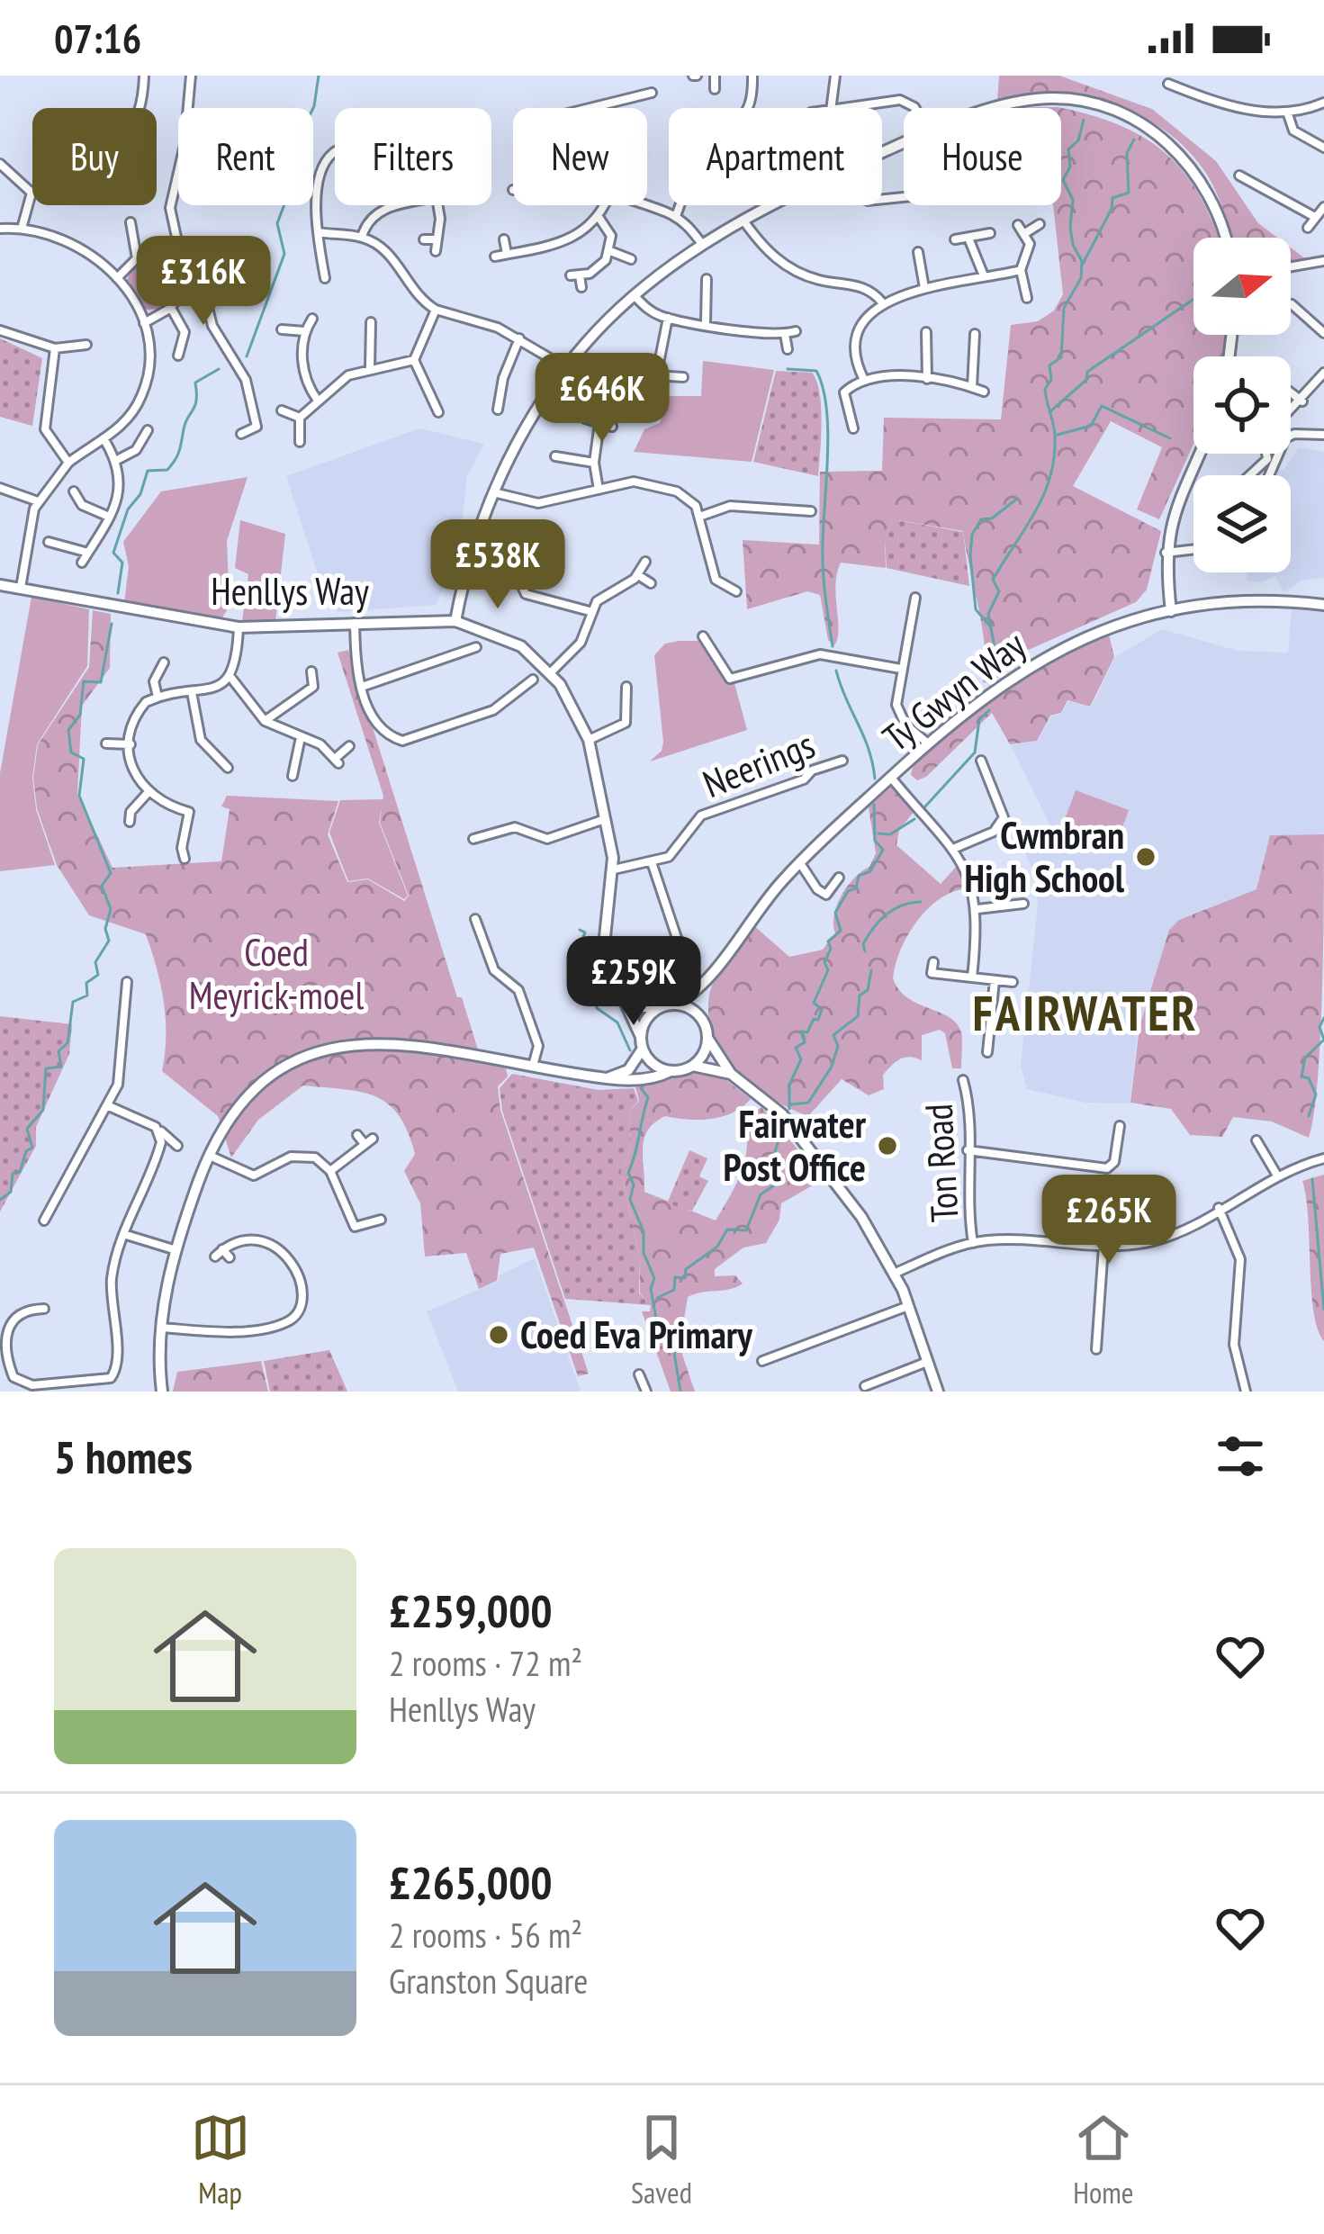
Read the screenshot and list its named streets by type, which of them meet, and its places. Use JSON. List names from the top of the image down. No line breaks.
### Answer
{"streets":{"street":["Henllys Way","Ty Gwyn Way","Neerings","Ton Road"]},"crossings":[["Henllys Way","Ty Gwyn Way"],["Henllys Way","Neerings"]],"districts":["FAIRWATER"],"parks":["Coed Meyrick-moel"],"places":["Cwmbran High School","Fairwater Post Office","Coed Eva Primary"],"north":"right","page":{"status":"07:16","chip":["Buy","Rent","Filters","New","Apartment","House"],"price":["£316K","£646K","£538K","£259K","£265K"],"heading":"5 homes","list":[{"name":"£259,000","note":"2 rooms · 72 m² · Henllys Way"},{"name":"£265,000","note":"2 rooms · 56 m² · Granston Square"}],"tabs":["Map","Saved","Home"]}}
